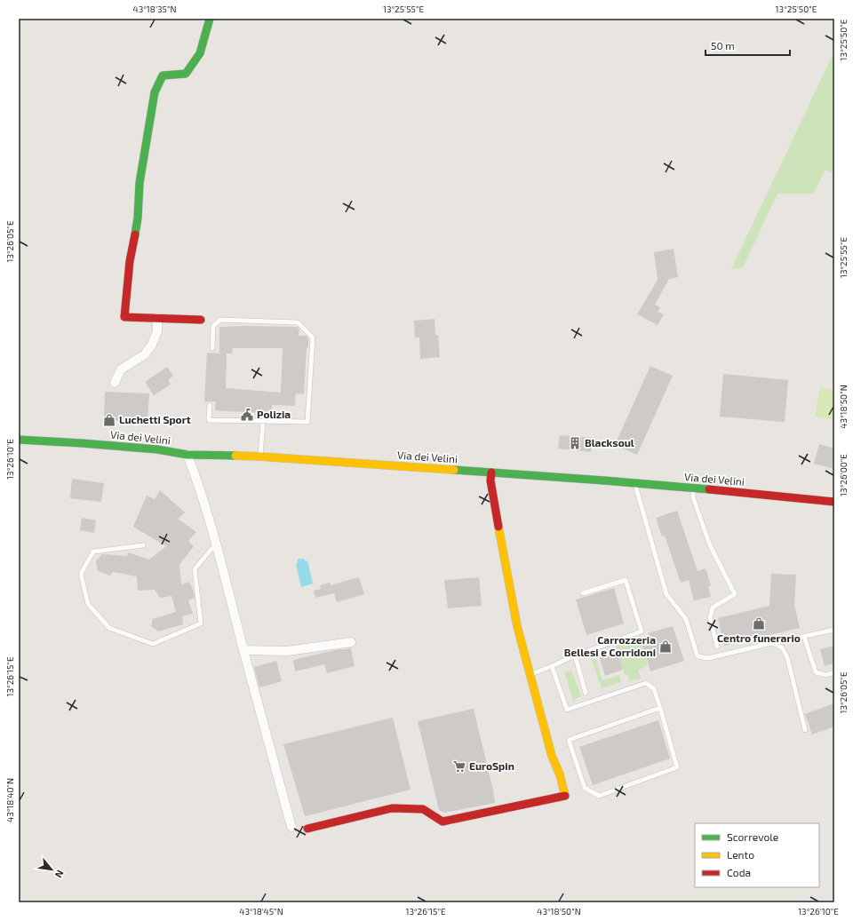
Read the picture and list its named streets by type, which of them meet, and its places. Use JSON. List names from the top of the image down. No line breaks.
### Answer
{"streets":{"street":["Via dei Velini"]},"places":{"public building":["Polizia"],"shop":["Luchetti Sport","Centro funerario","Carrozzeria Bellesi e Corridoni"],"building":["Blacksoul"],"supermarket":["EuroSpin"]},"legend":["Scorrevole","Lento","Coda"],"scale_bar":"50 m","north":"bottom right","coordinates":["43°18'35\"N","13°25'55\"E","13°25'50\"E","13°26'05\"E","43°18'50\"N","13°26'10\"E","13°26'00\"E","13°26'15\"E","43°18'40\"N","43°18'45\"N"]}
